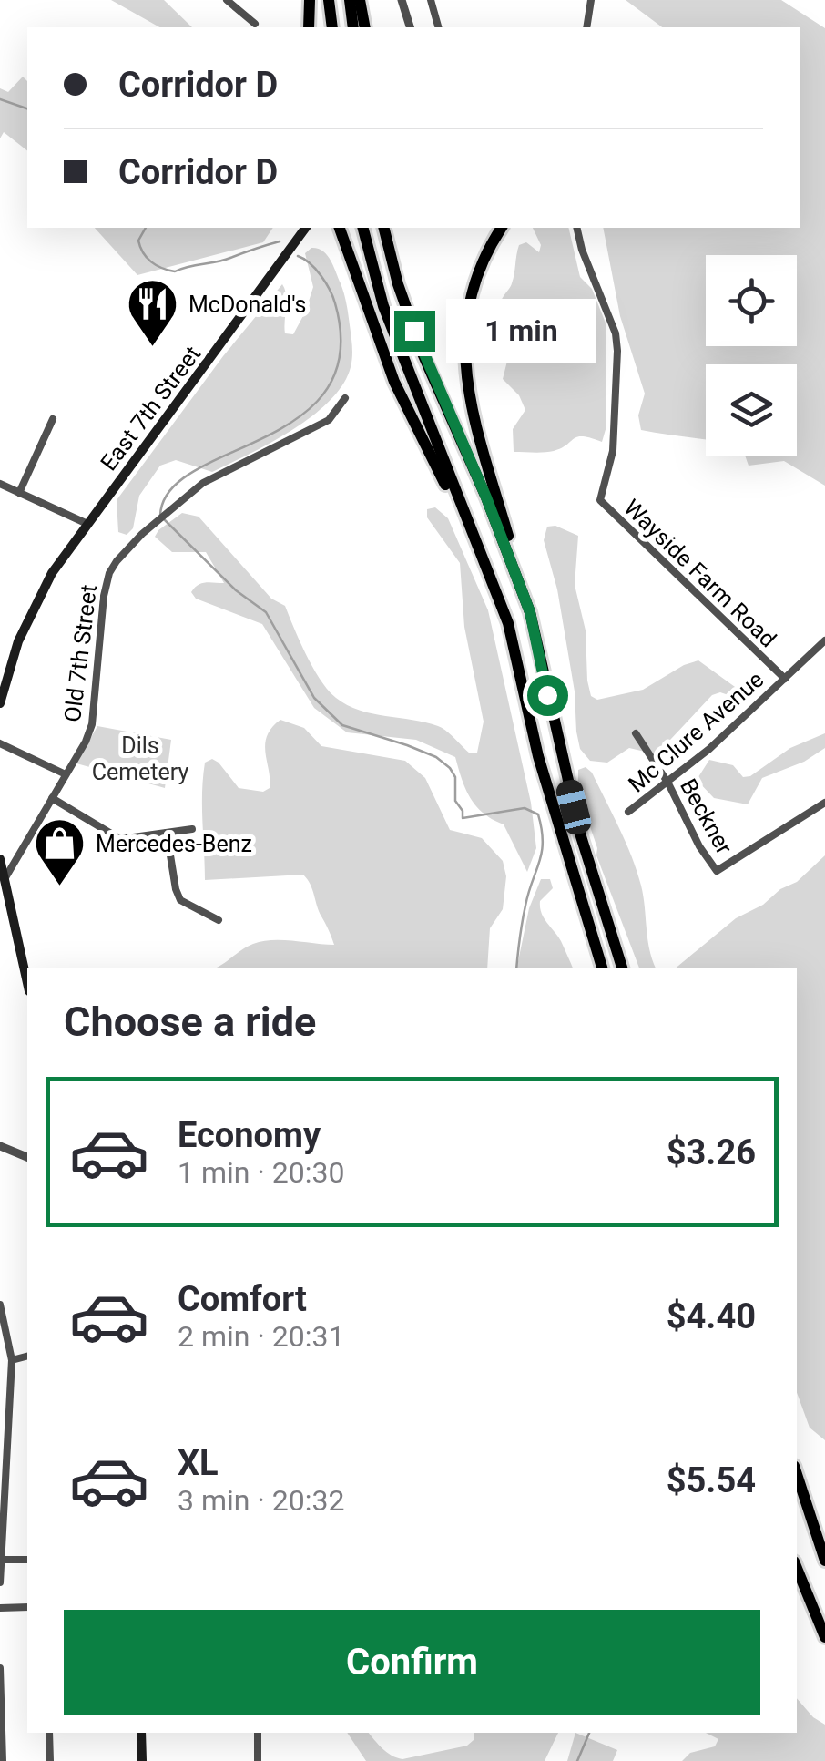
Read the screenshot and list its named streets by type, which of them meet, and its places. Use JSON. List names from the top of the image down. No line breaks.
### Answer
{"streets":{"main road":["East 7th Street"],"street":["Wayside Farm Road","Old 7th Street","Mc Clure Avenue","Beckner"]},"crossings":[["Wayside Farm Road","Mc Clure Avenue"],["Mc Clure Avenue","Beckner"]],"parks":["Dils Cemetery"],"places":{"restaurant":["McDonald's"],"shop":["Mercedes-Benz"]},"page":{"banner":["Corridor D","Corridor D"],"bubble":"1 min","heading":"Choose a ride","list":[{"name":"Economy","note":"1 min · 20:30","value":"$3.26"},{"name":"Comfort","note":"2 min · 20:31","value":"$4.40"},{"name":"XL","note":"3 min · 20:32","value":"$5.54"}],"buttons":"Confirm"}}
